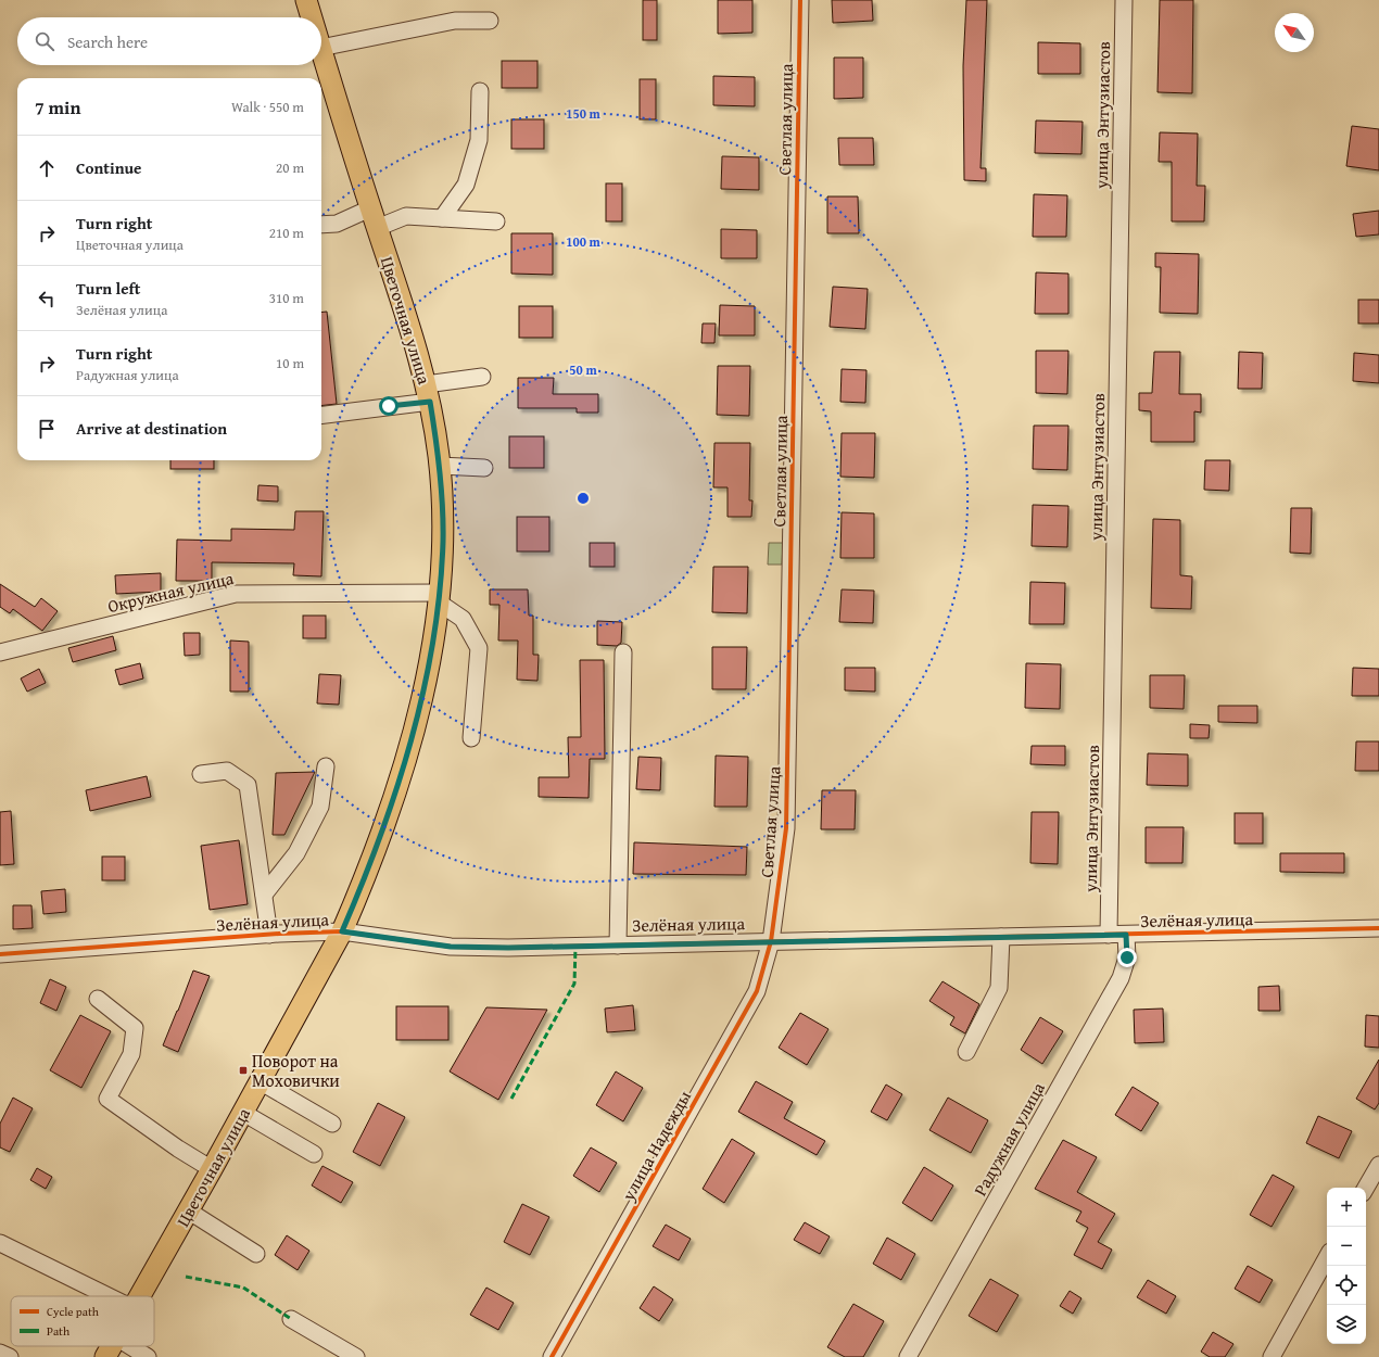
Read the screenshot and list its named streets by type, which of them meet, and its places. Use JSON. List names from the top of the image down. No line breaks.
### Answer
{"streets":{"main road":["Цветочная улица"],"street":["улица Энтузиастов","Светлая улица","Окружная улица","Зелёная улица","Радужная улица","улица Надежды"]},"crossings":[["улица Энтузиастов","Зелёная улица"],["Светлая улица","Зелёная улица"],["Светлая улица","улица Надежды"],["Цветочная улица","Окружная улица"],["Цветочная улица","Зелёная улица"],["Зелёная улица","Радужная улица"],["Зелёная улица","улица Надежды"]],"places":{"transit":["Поворот на Моховички"]},"legend":["Cycle path","Path"],"north":"top left","page":{"search":"Search here","heading":["7 min","Walk · 550 m"],"list":[["Continue","20 m"],["Turn right","Цветочная улица","210 m"],["Turn left","Зелёная улица","310 m"],["Turn right","Радужная улица","10 m"],"Arrive at destination"],"map_buttons":["+","−"]},"rings":["150 m","100 m","50 m"]}
